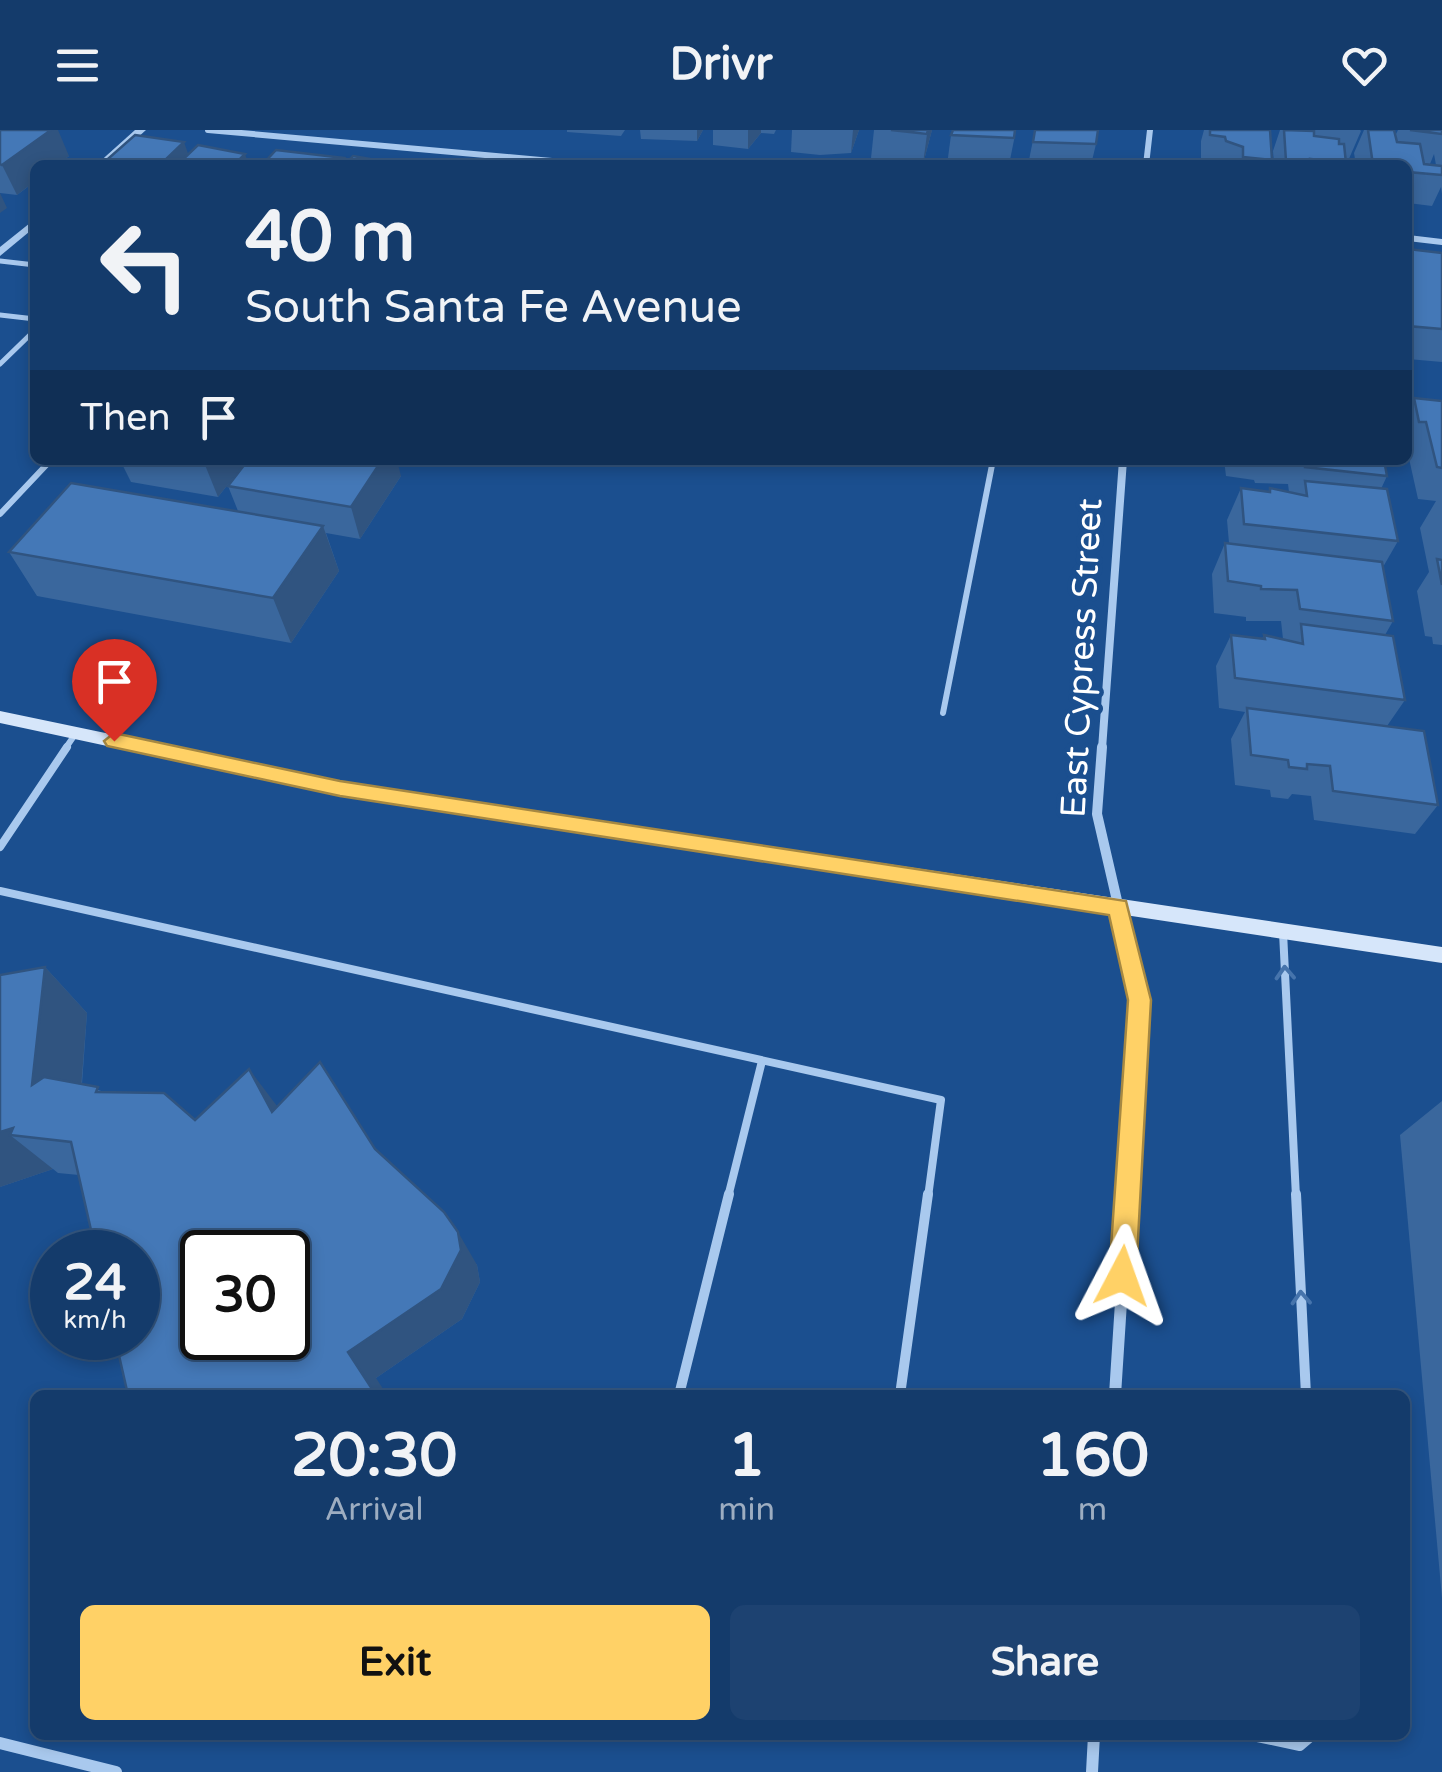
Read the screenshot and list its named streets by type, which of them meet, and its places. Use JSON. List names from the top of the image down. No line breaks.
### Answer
{"streets":{"street":["East Cypress Street"]},"page":{"header":"Drivr","turn":["40 m","South Santa Fe Avenue"],"then":"Then","speed":"24 km/h","limit":"30","eta":["20:30","Arrival","1","min","160","m"],"buttons":["Exit","Share"]}}
